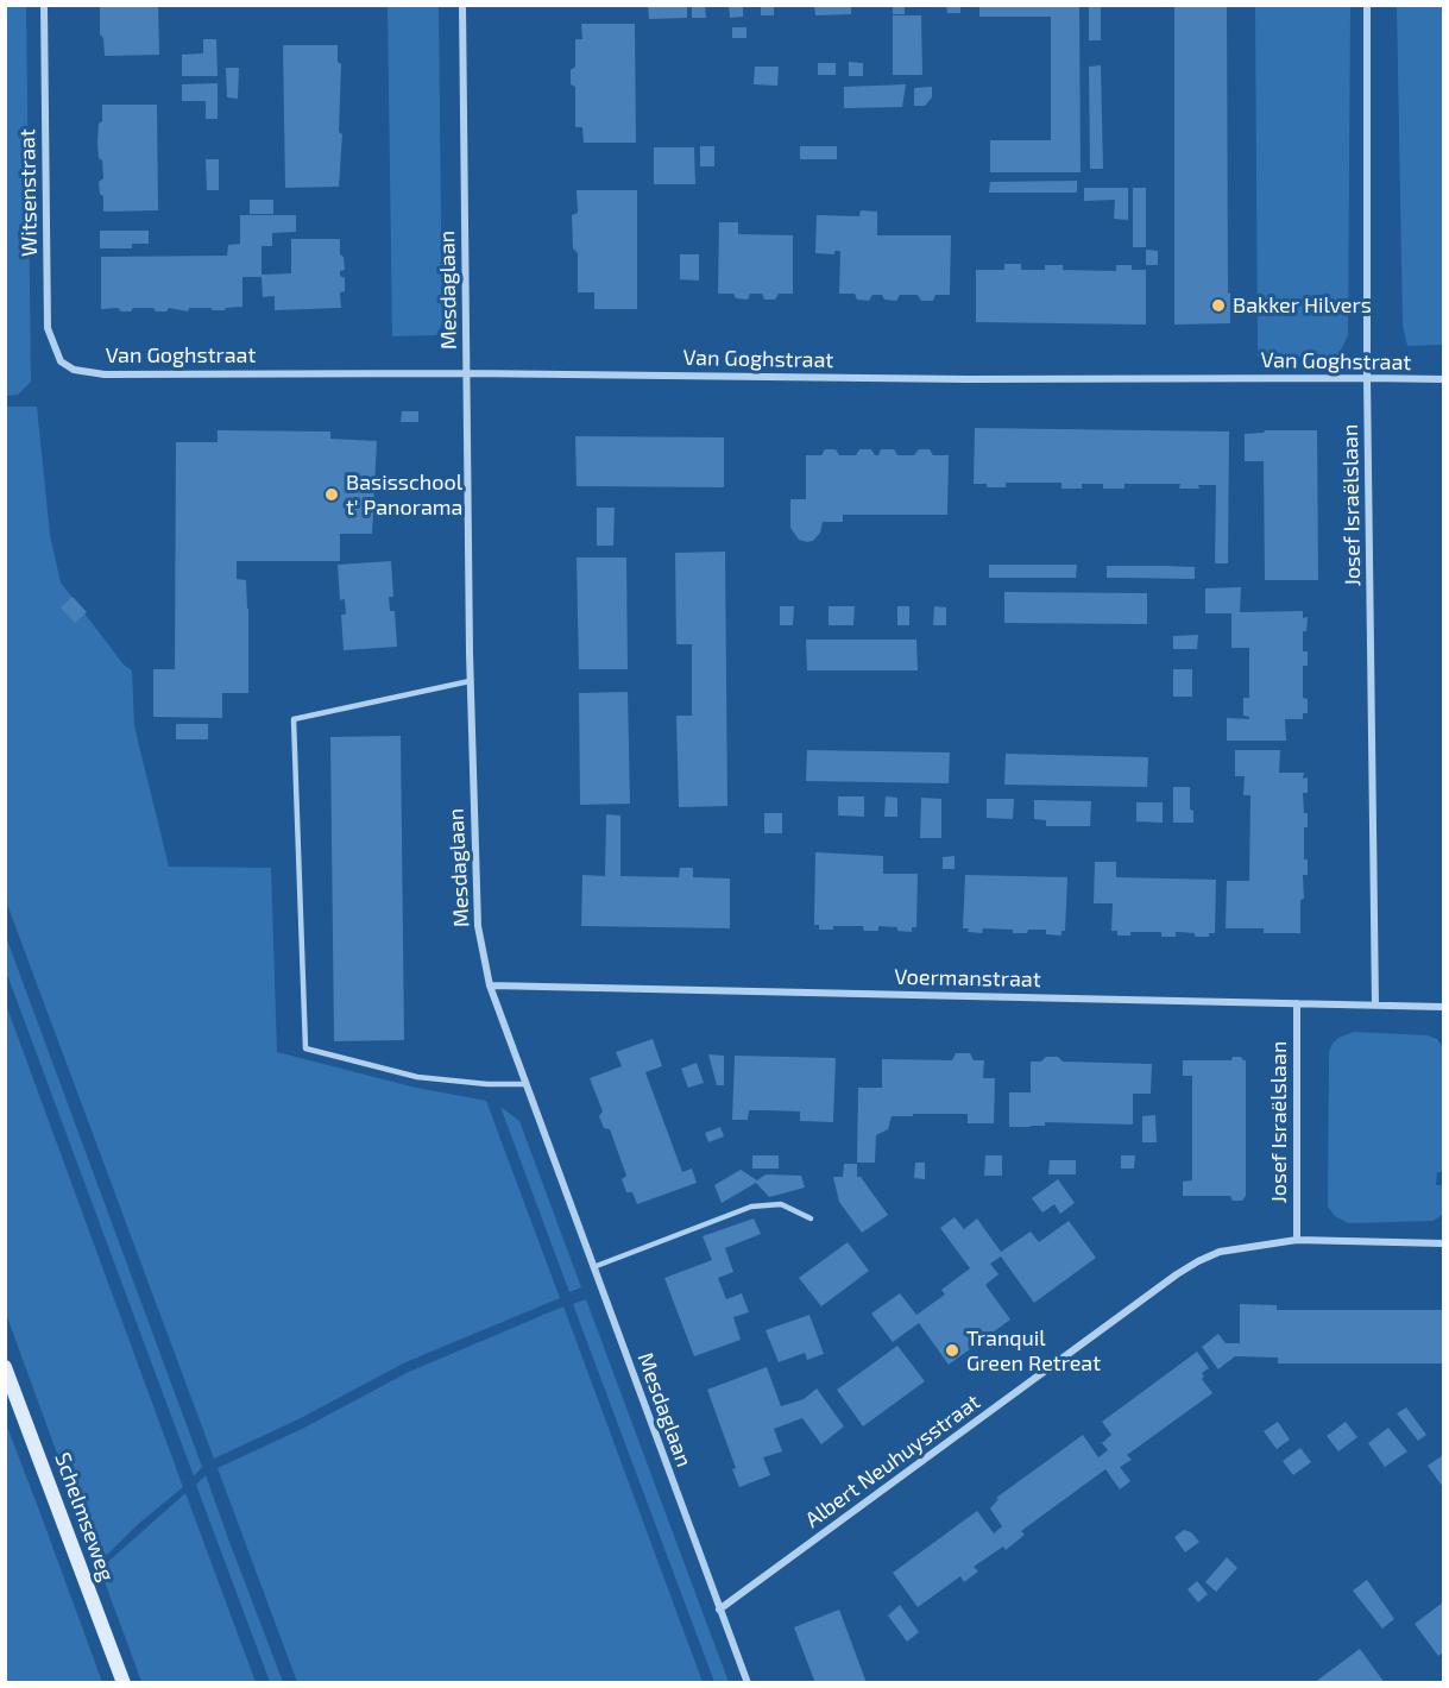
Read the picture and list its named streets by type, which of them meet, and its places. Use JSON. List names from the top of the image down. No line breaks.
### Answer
{"streets":{"main road":["Schelmseweg"],"street":["Witsenstraat","Mesdaglaan","Van Goghstraat","Josef Israëlslaan","Voermanstraat","Albert Neuhuysstraat"]},"crossings":[["Witsenstraat","Van Goghstraat"],["Mesdaglaan","Van Goghstraat"],["Mesdaglaan","Voermanstraat"],["Mesdaglaan","Albert Neuhuysstraat"],["Van Goghstraat","Josef Israëlslaan"],["Josef Israëlslaan","Voermanstraat"],["Josef Israëlslaan","Albert Neuhuysstraat"]],"places":["Bakker Hilvers","Basisschool t' Panorama","Tranquil Green Retreat"]}
